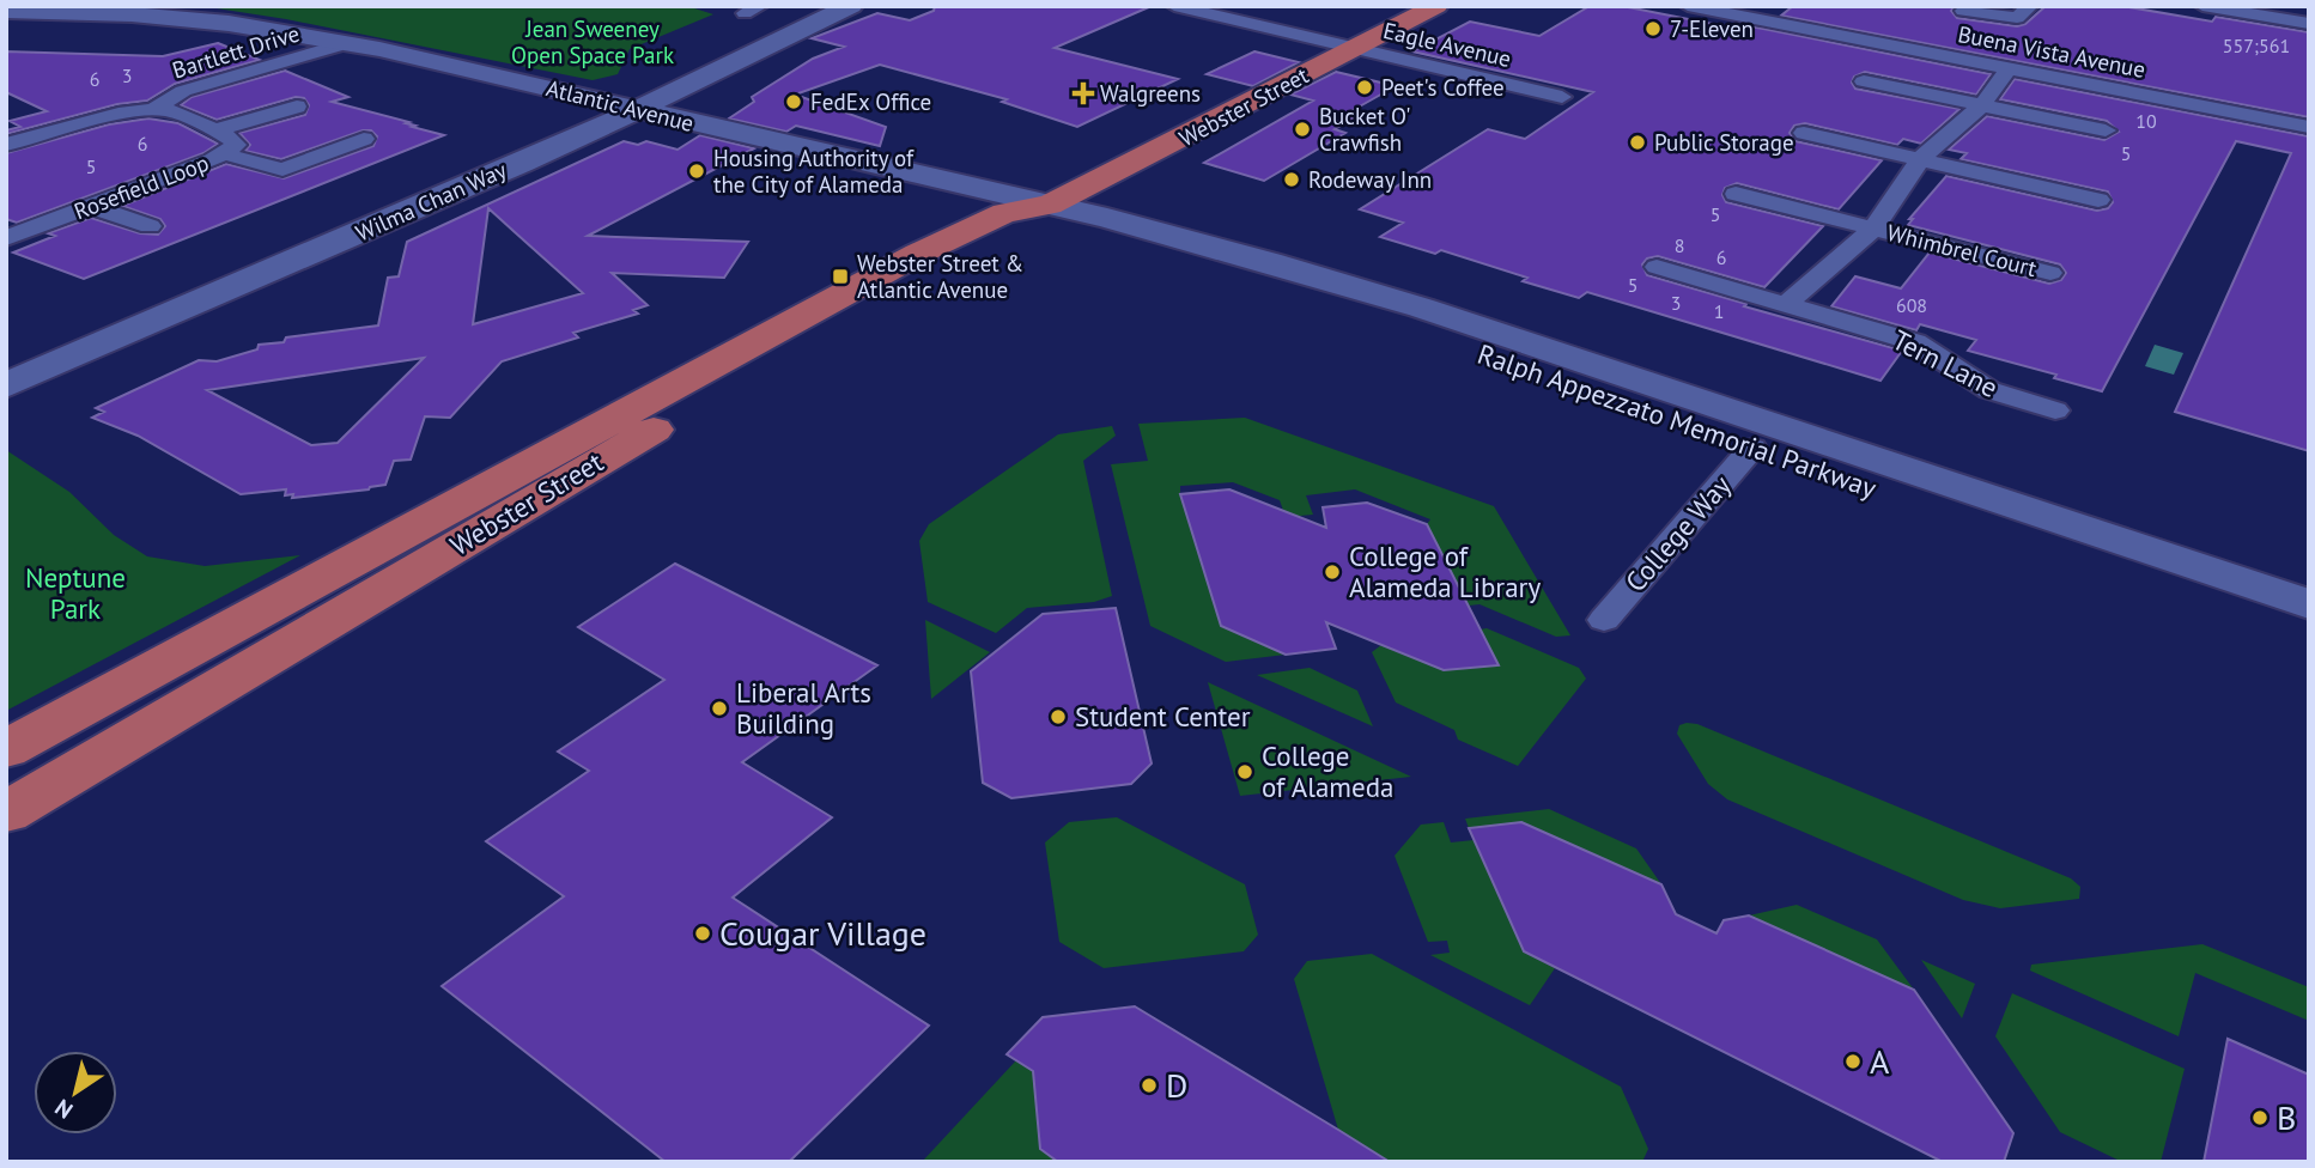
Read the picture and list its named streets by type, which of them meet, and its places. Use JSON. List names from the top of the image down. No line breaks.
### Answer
{"streets":{"main road":["Webster Street"],"street":["Eagle Avenue","Bartlett Drive","Buena Vista Avenue","Atlantic Avenue","Rosefield Loop","Wilma Chan Way","Whimbrel Court","Tern Lane","Ralph Appezzato Memorial Parkway","College Way"]},"crossings":[["Eagle Avenue","Webster Street"],["Bartlett Drive","Atlantic Avenue"],["Bartlett Drive","Rosefield Loop"],["Atlantic Avenue","Webster Street"],["Atlantic Avenue","Wilma Chan Way"],["Atlantic Avenue","Ralph Appezzato Memorial Parkway"],["Webster Street","Ralph Appezzato Memorial Parkway"],["Ralph Appezzato Memorial Parkway","College Way"]],"parks":["Jean Sweeney Open Space Park","Neptune Park"],"places":{"other":["7-Eleven","Peet's Coffee","FedEx Office","Bucket O' Crawfish","Public Storage","Housing Authority of the City of Alameda","Rodeway Inn","College of Alameda Library","Liberal Arts Building","Student Center","College of Alameda","Cougar Village","A","D","B"],"health":["Walgreens"],"transit":["Webster Street & Atlantic Avenue"]},"house_numbers":["557;561","3","6","10","6","5","5","5","8","6","5","3","608","1"],"north":"bottom left"}
